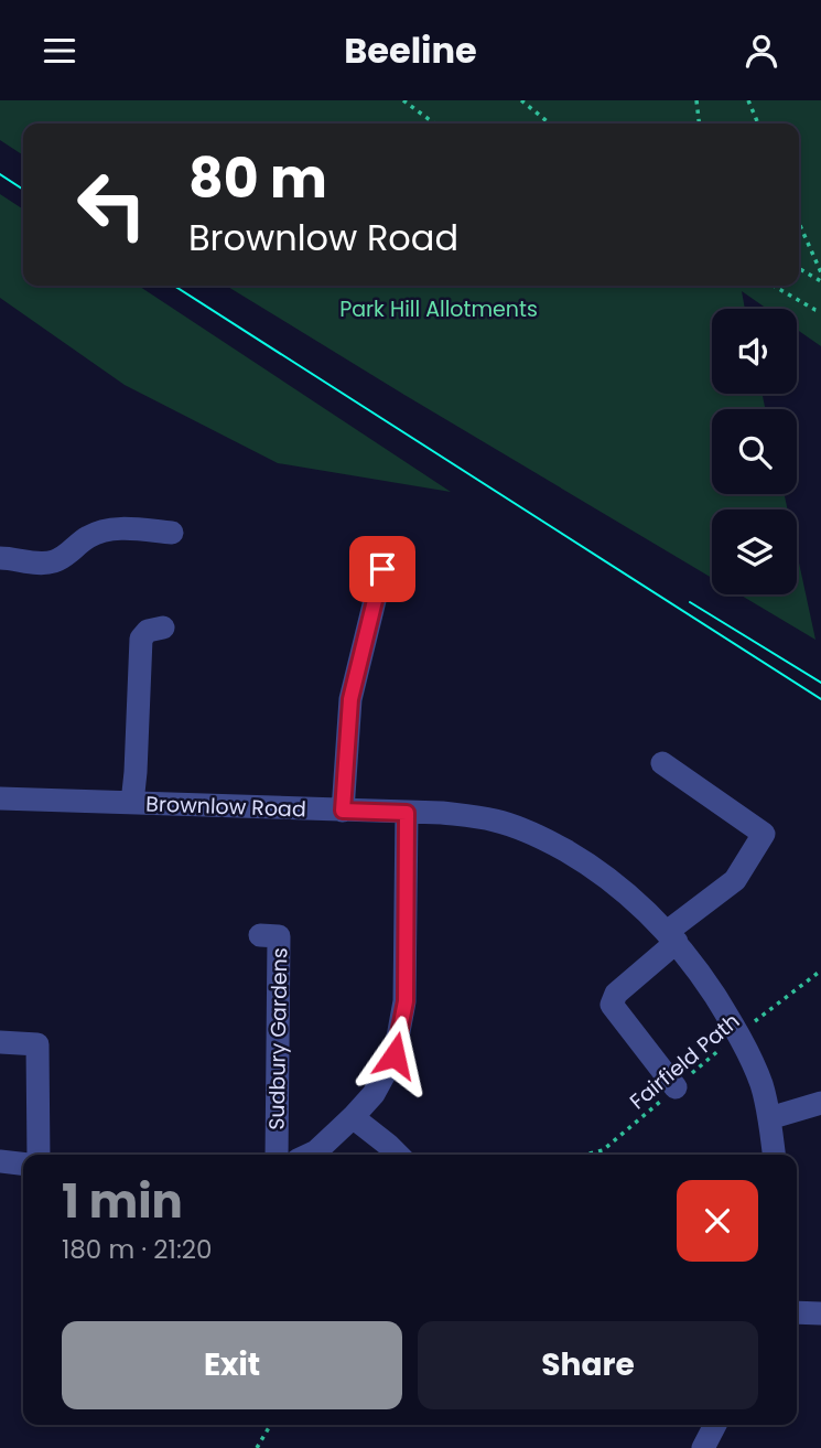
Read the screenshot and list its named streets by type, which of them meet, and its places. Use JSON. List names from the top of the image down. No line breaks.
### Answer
{"streets":{"street":["Brownlow Road","Sudbury Gardens"],"path":["Fairfield Path"]},"crossings":[["Brownlow Road","Fairfield Path"]],"parks":["Park Hill Allotments"],"page":{"header":"Beeline","turn":["80 m","Brownlow Road"],"heading":["1 min","180 m · 21:20"],"buttons":["Exit","Share"]}}
